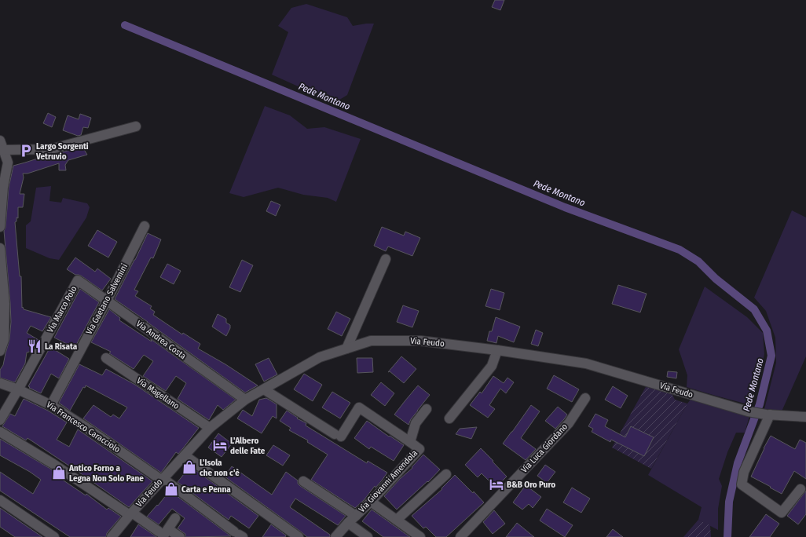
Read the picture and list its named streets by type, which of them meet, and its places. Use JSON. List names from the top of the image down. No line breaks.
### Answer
{"streets":{"street":["Via Gaetano Salvemini","Via Marco Polo","Via Andrea Costa","Via Feudo","Via Magellano","Via Francesco Caracciolo","Via Luca Giordano","Via Giovanni Amendola"]},"crossings":[["Via Gaetano Salvemini","Via Andrea Costa"],["Via Gaetano Salvemini","Via Francesco Caracciolo"],["Via Marco Polo","Via Andrea Costa"],["Via Marco Polo","Via Francesco Caracciolo"],["Via Andrea Costa","Via Feudo"],["Via Feudo","Via Magellano"],["Via Feudo","Via Francesco Caracciolo"],["Via Feudo","Via Giovanni Amendola"]],"water":["Pede Montano"],"places":{"parking":["Largo Sorgenti Vetruvio"],"restaurant":["La Risata"],"hotel":["L'Albero delle Fate","B&B Oro Puro"],"shop":["L'Isola che non c'è","Antico Forno a Legna Non Solo Pane","Carta e Penna"]}}
